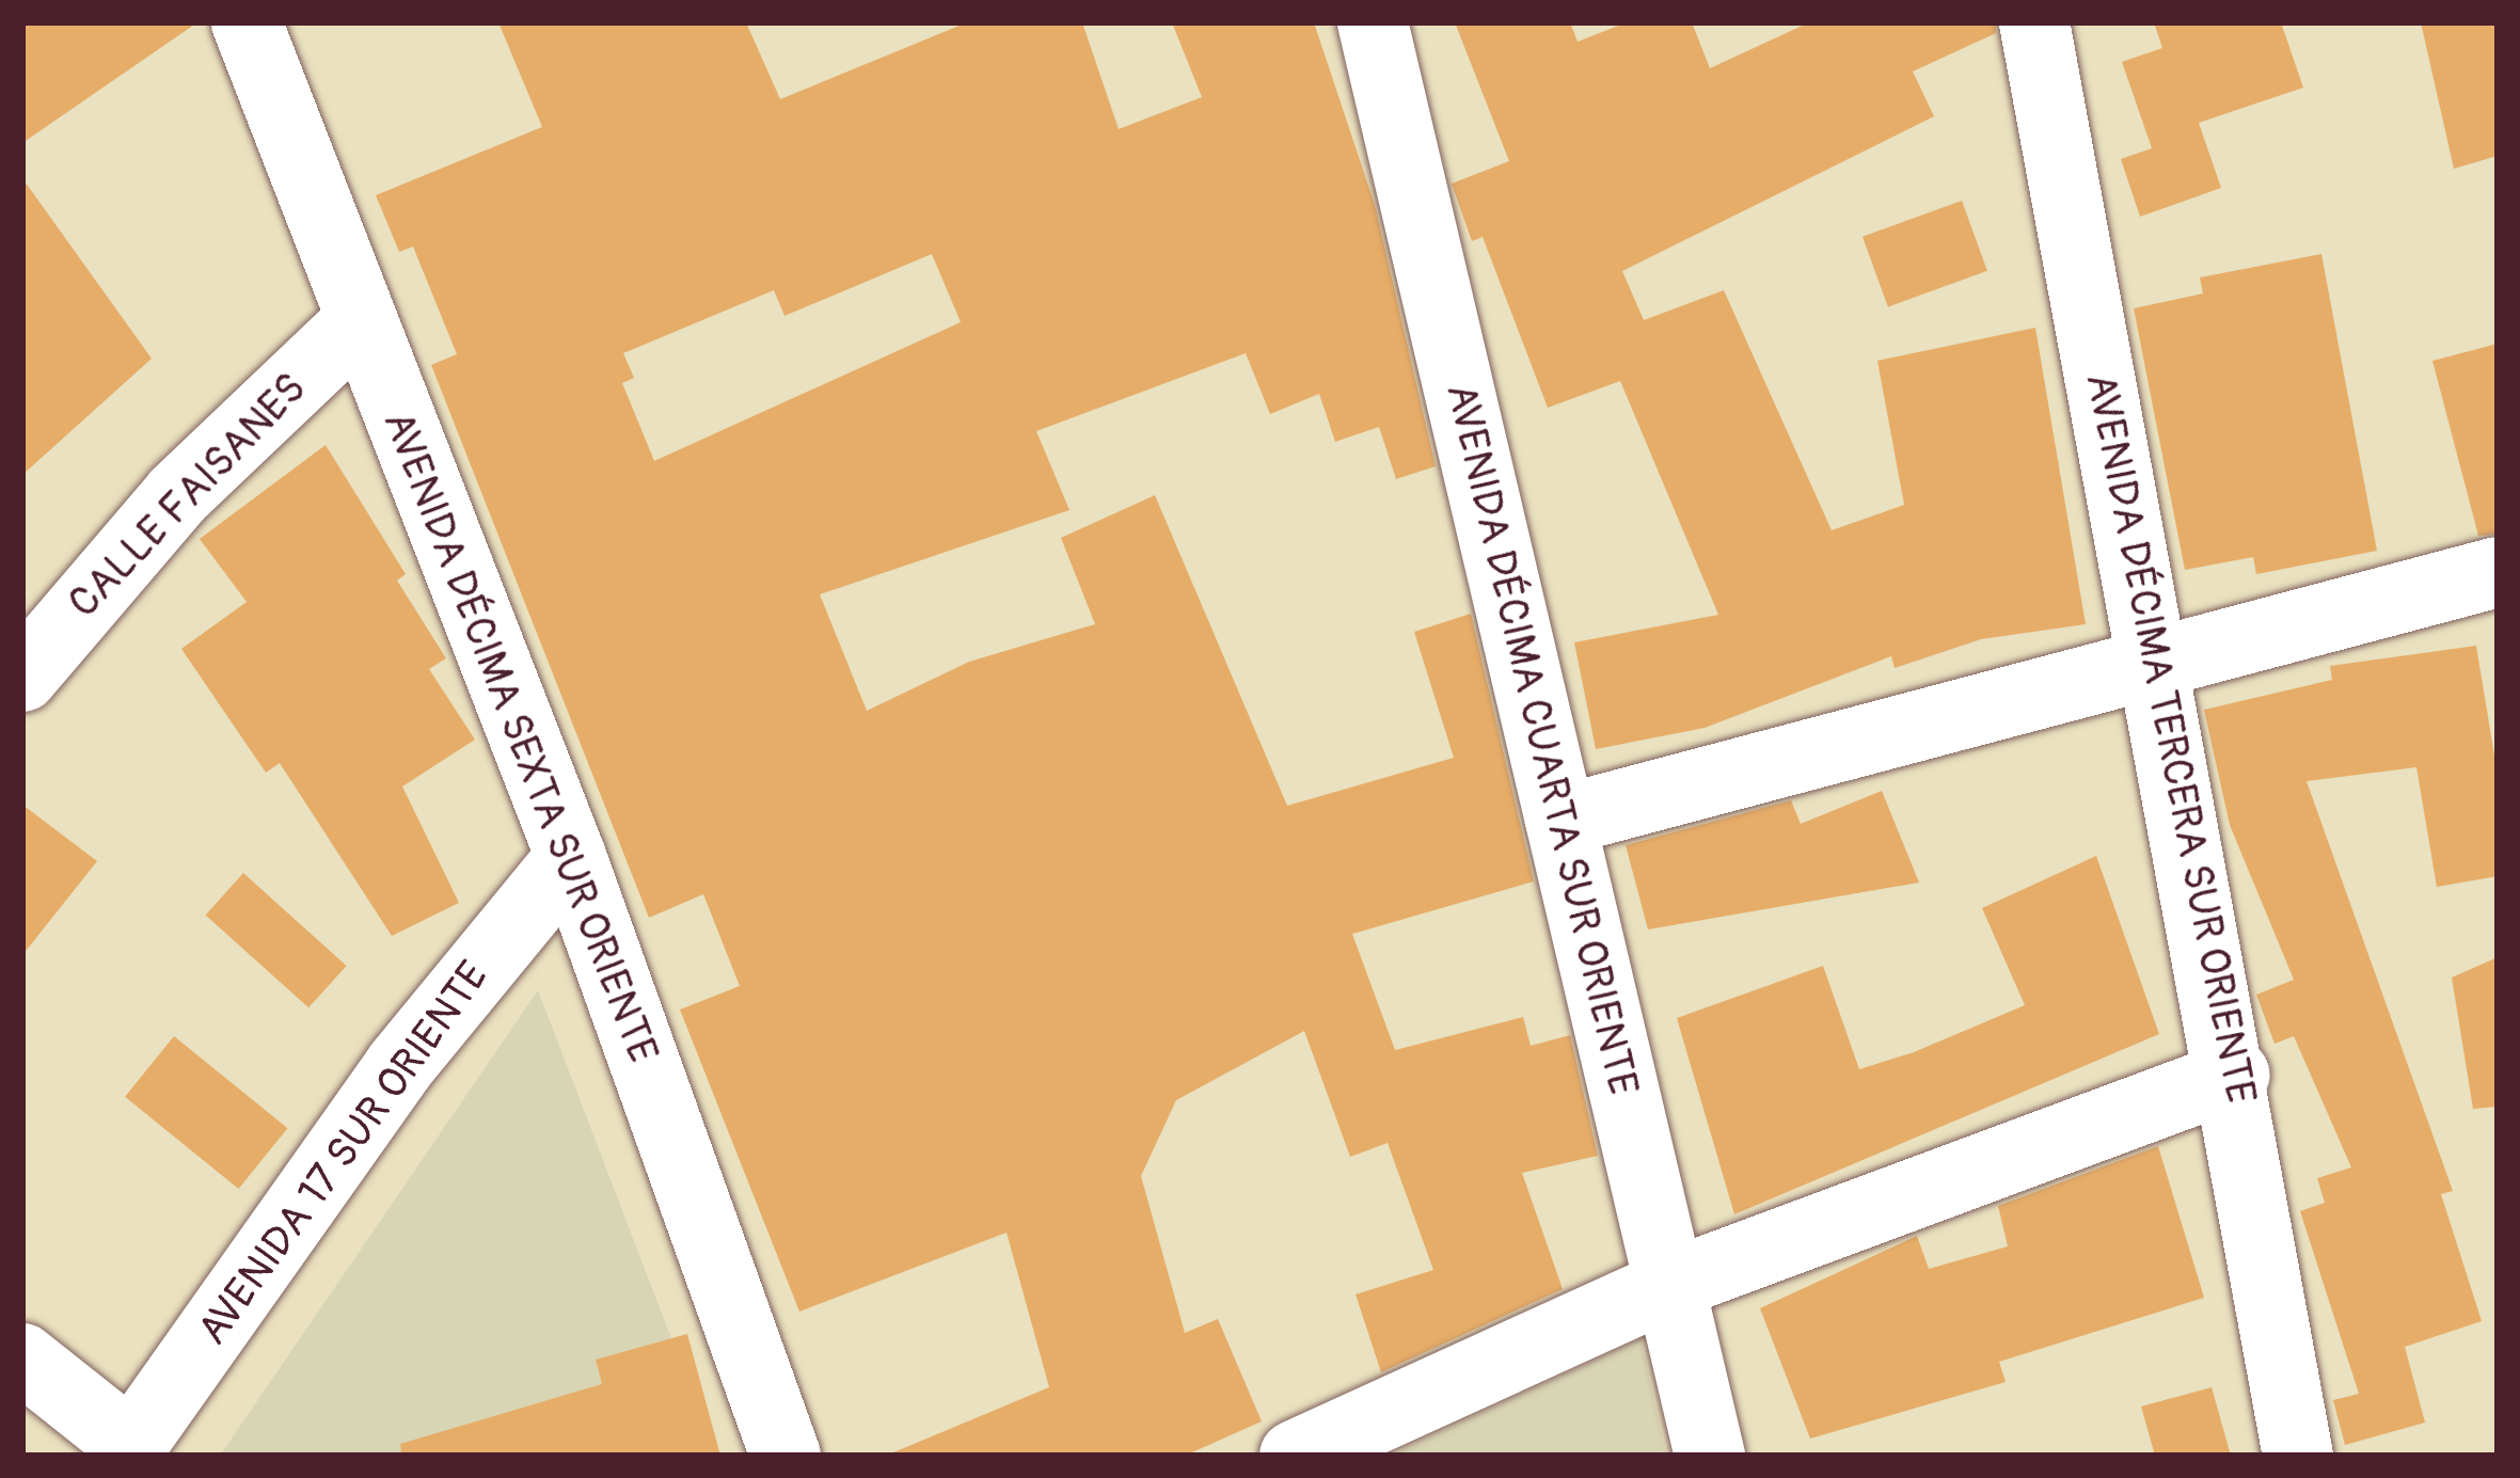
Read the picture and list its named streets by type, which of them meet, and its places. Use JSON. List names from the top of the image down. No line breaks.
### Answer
{"streets":{"street":["CALLE FAISANES","AVENIDA DÉCIMA SEXTA SUR ORIENTE","AVENIDA DÉCIMA TERCERA SUR ORIENTE","AVENIDA DÉCIMA CUARTA SUR ORIENTE","AVENIDA 17 SUR ORIENTE"]},"crossings":[["CALLE FAISANES","AVENIDA DÉCIMA SEXTA SUR ORIENTE"],["AVENIDA DÉCIMA SEXTA SUR ORIENTE","AVENIDA 17 SUR ORIENTE"]]}
